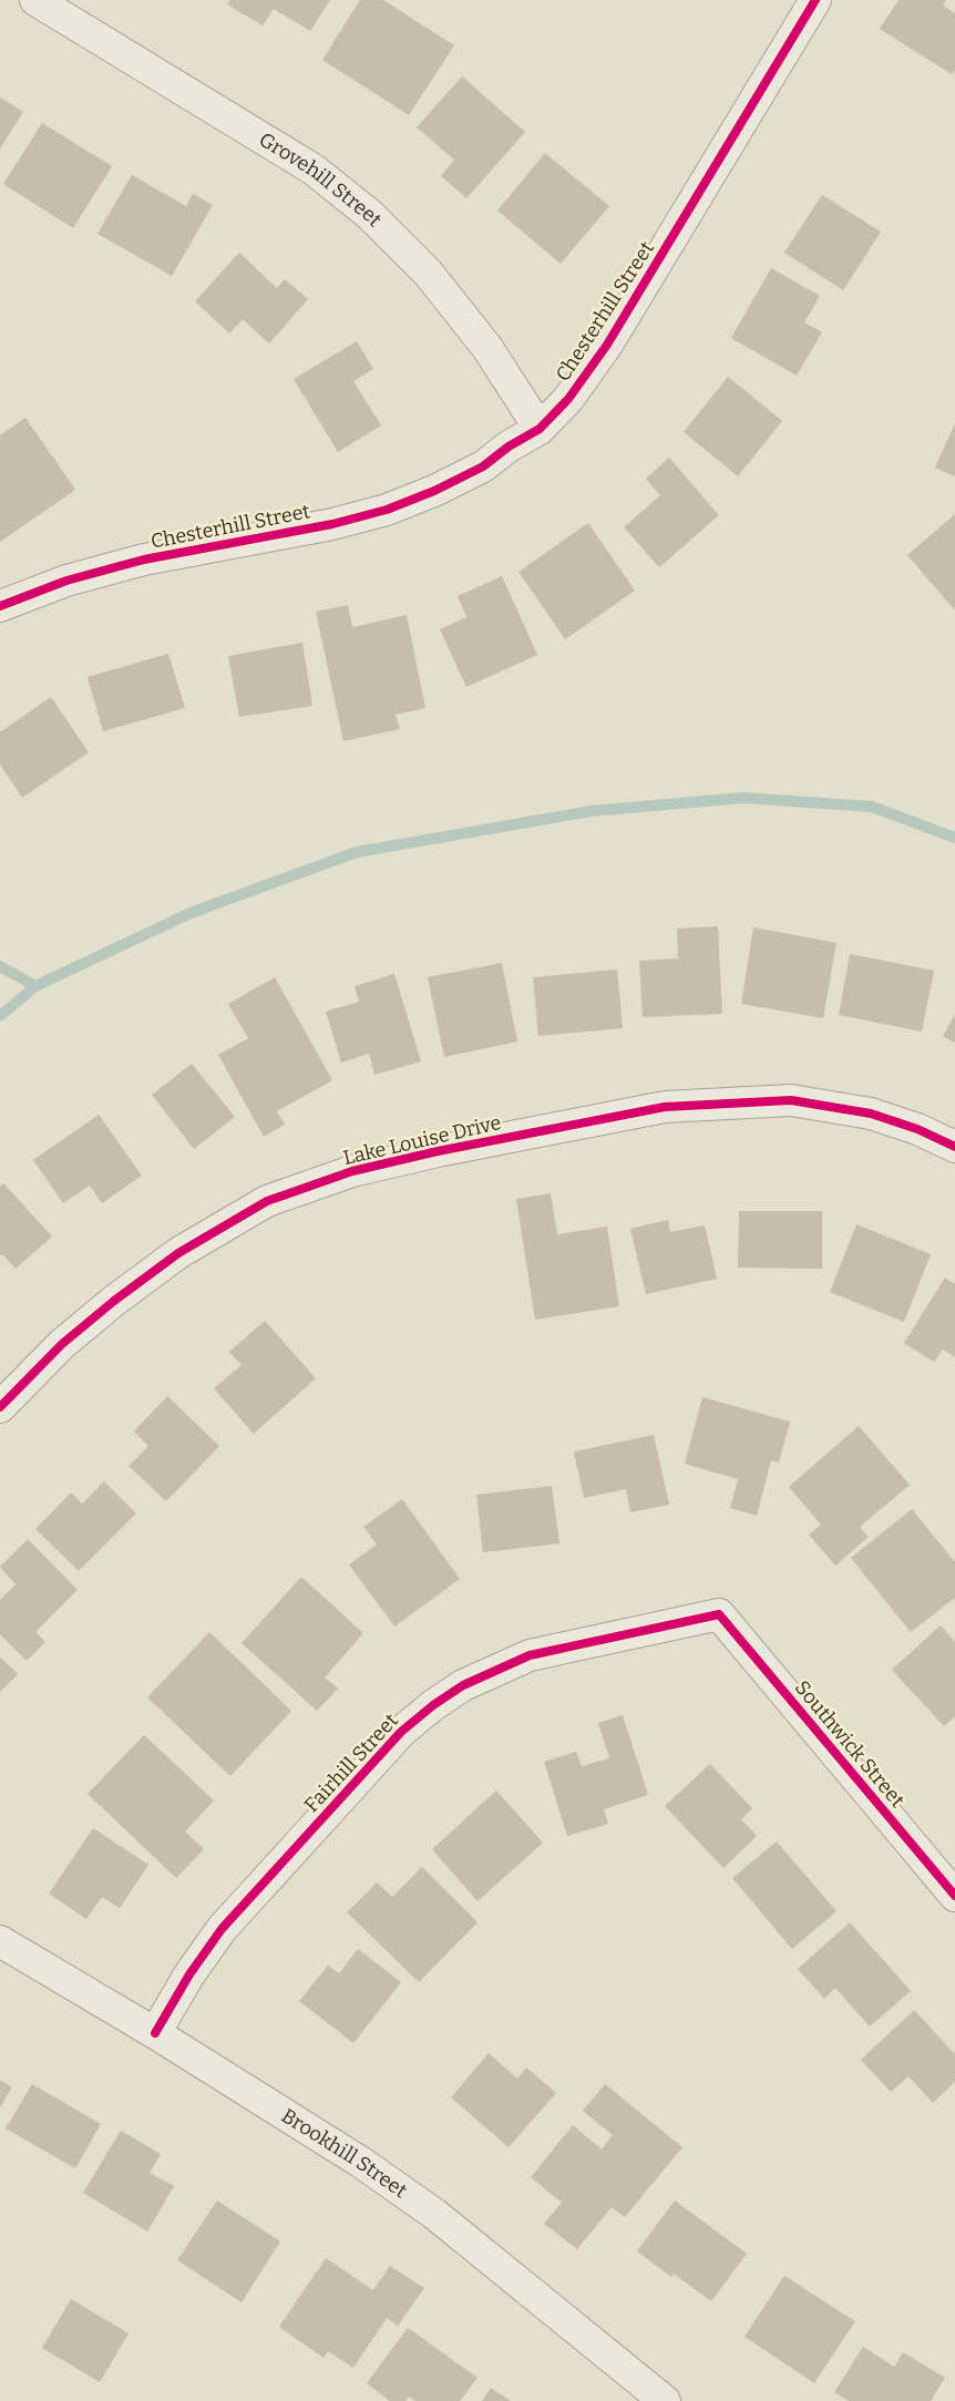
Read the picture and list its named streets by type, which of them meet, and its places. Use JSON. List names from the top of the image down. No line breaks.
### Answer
{"streets":{"street":["Grovehill Street","Chesterhill Street","Lake Louise Drive","Southwick Street","Fairhill Street","Brookhill Street"]},"crossings":[["Grovehill Street","Chesterhill Street"],["Southwick Street","Fairhill Street"],["Fairhill Street","Brookhill Street"]]}
